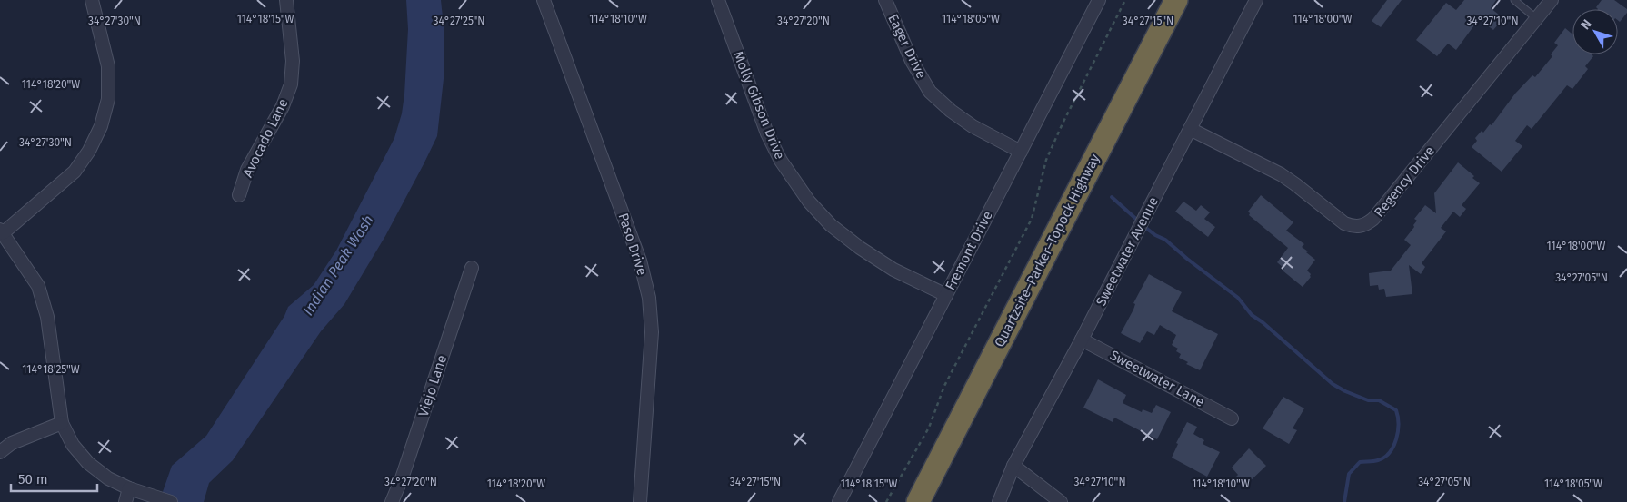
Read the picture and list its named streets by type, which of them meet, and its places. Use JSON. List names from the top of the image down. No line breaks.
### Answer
{"streets":{"highway":["Quartzsite–Parker–Topock Highway"],"street":["Eager Drive","Molly Gibson Drive","Avocado Lane","Regency Drive","Paso Drive","Fremont Drive","Sweetwater Avenue","Sweetwater Lane","Viejo Lane"]},"crossings":[["Eager Drive","Fremont Drive"],["Molly Gibson Drive","Fremont Drive"],["Regency Drive","Sweetwater Avenue"],["Sweetwater Avenue","Sweetwater Lane"]],"water":["Indian Peak Wash"],"scale_bar":"50 m","north":"top left","coordinates":["114°18'15\"W","114°18'10\"W","114°18'05\"W","114°18'00\"W","34°27'30\"N","34°27'25\"N","34°27'20\"N","34°27'15\"N","34°27'10\"N","114°18'20\"W","34°27'05\"N","114°18'25\"W"]}
